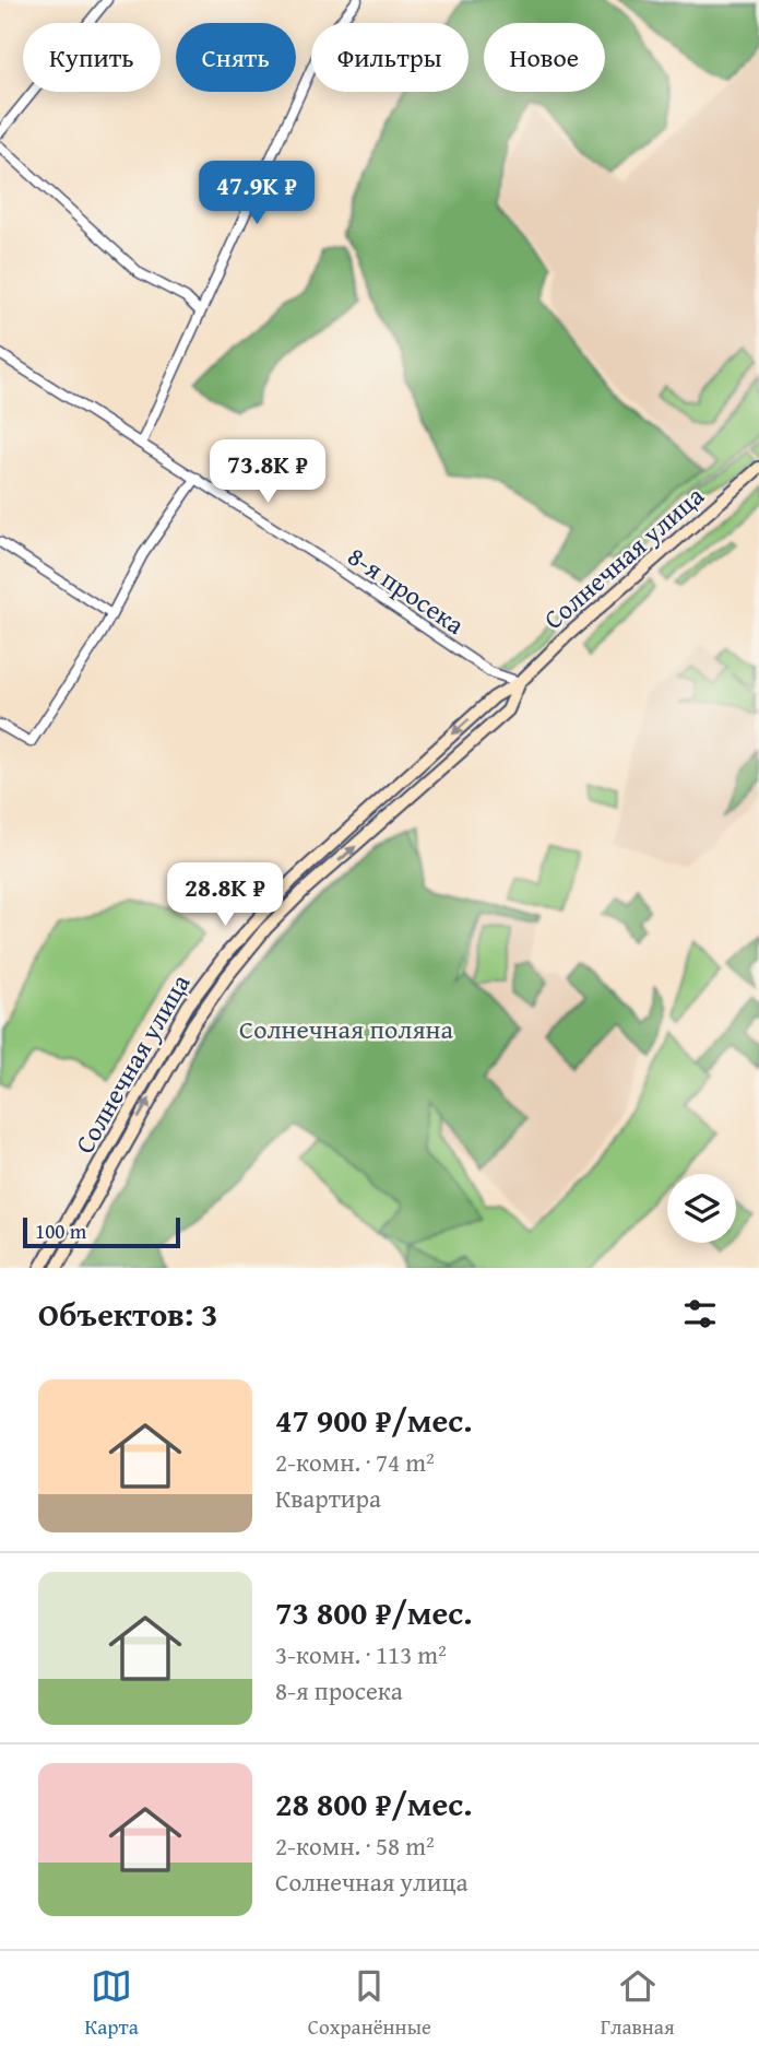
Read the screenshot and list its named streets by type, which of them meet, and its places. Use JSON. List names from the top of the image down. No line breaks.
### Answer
{"streets":{"main road":["Солнечная улица"],"street":["8-я просека"]},"crossings":[["Солнечная улица","8-я просека"]],"parks":["Солнечная поляна"],"scale_bar":"100 m","page":{"chip":["Купить","Снять","Фильтры","Новое"],"price":["47.9K ₽","73.8K ₽","28.8K ₽"],"scale":"100 m","heading":"Объектов: 3","list":[{"name":"47 900 ₽/мес.","note":"2-комн. · 74 m² · Квартира"},{"name":"73 800 ₽/мес.","note":"3-комн. · 113 m² · 8-я просека"},{"name":"28 800 ₽/мес.","note":"2-комн. · 58 m² · Солнечная улица"}],"tabs":["Карта","Сохранённые","Главная"]}}
